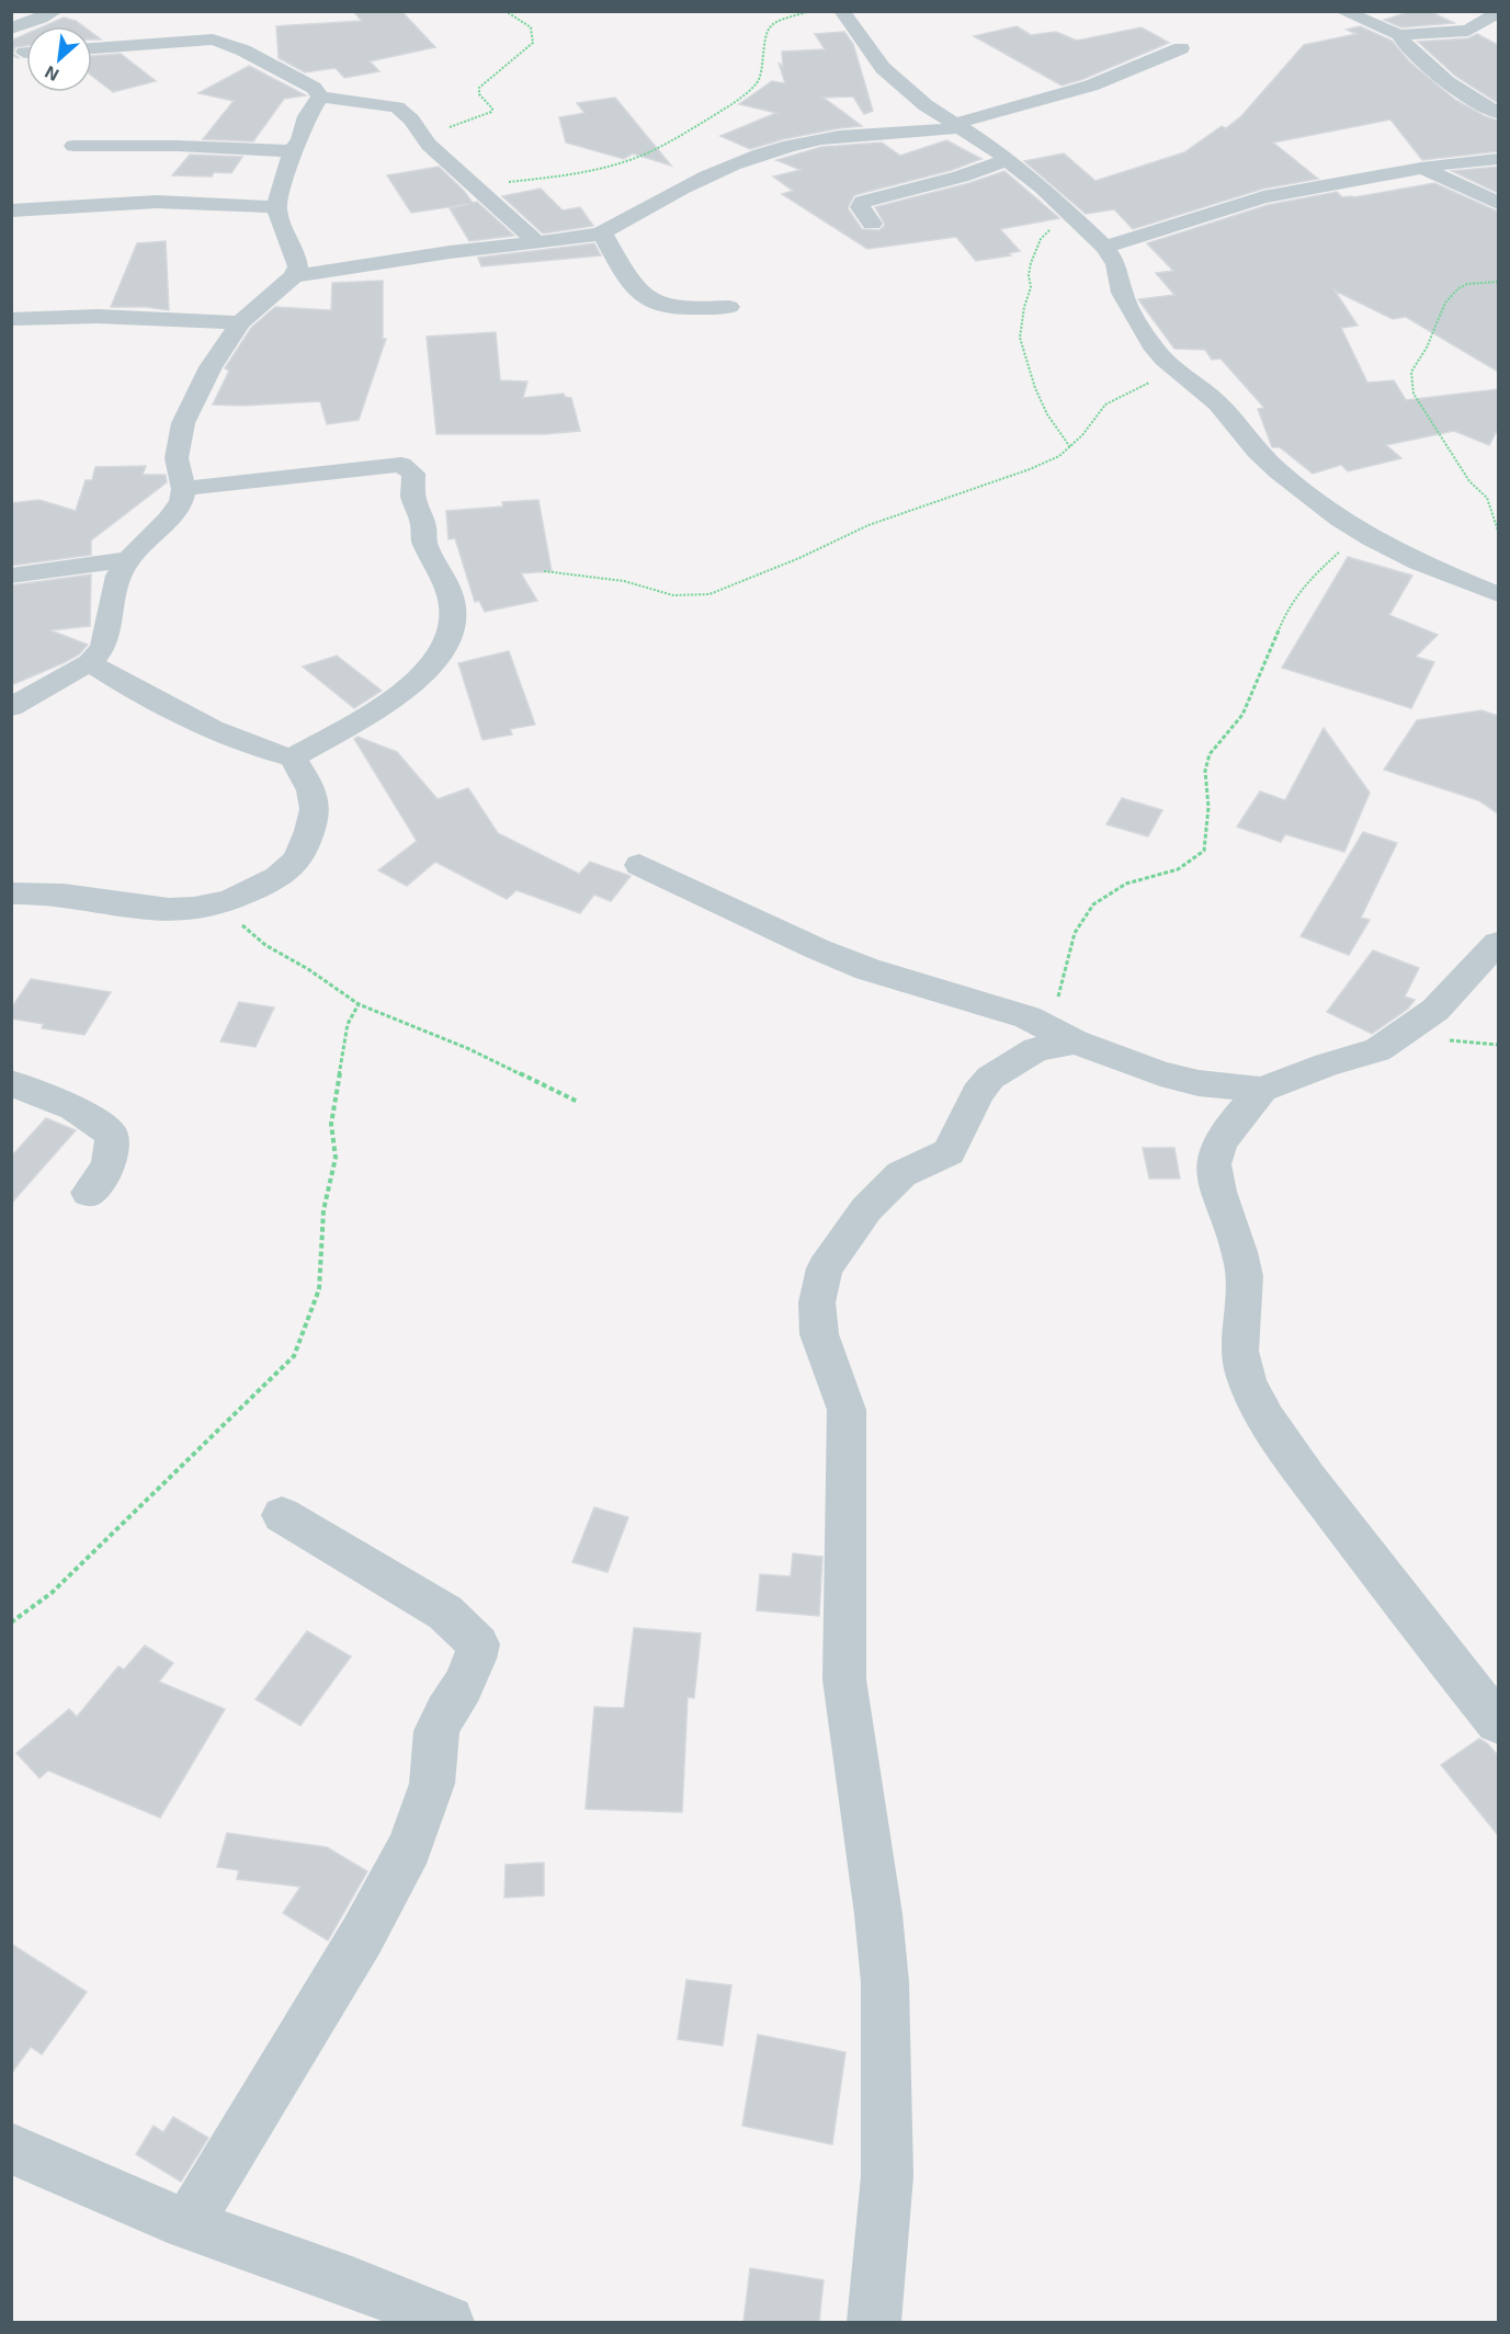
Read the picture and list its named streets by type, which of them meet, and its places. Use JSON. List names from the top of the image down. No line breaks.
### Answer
{"north":"bottom left"}
